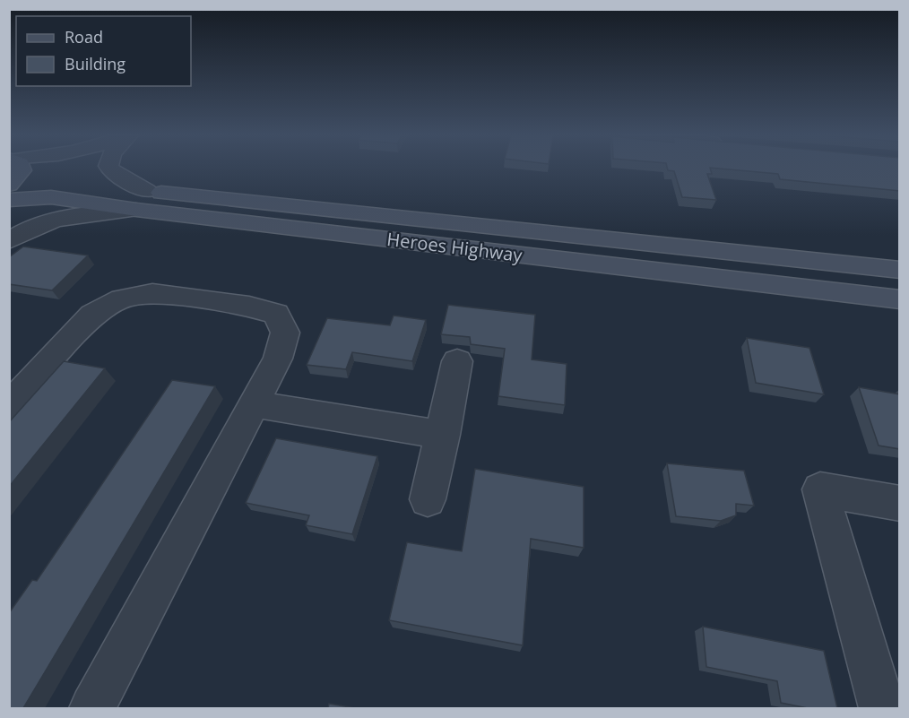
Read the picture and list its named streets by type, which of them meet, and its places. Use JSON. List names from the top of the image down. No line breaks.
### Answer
{"streets":{"main road":["Heroes Highway"]},"legend":["Road","Building"]}
